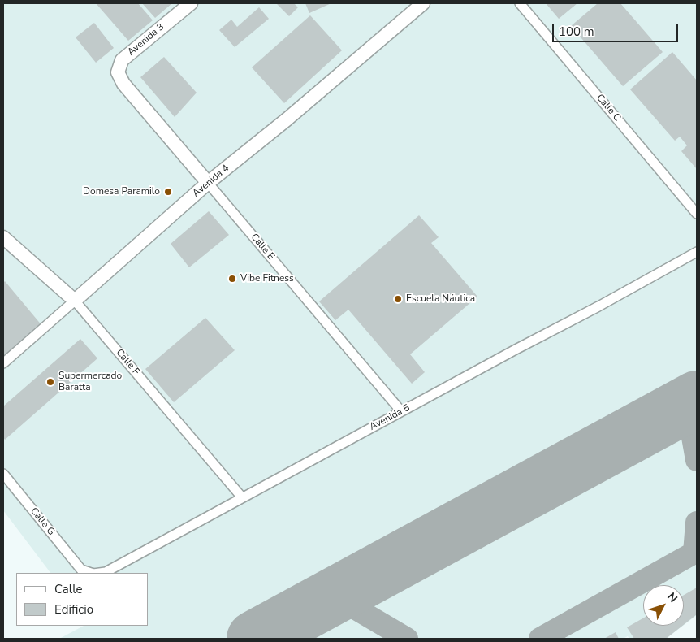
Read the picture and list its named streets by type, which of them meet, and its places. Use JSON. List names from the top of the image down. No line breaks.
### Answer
{"streets":{"main road":["Avenida 3","Avenida 4","Calle E","Calle F"],"street":["Calle C","Avenida 5","Calle G"]},"crossings":[["Avenida 3","Calle E"],["Avenida 4","Calle E"],["Avenida 4","Calle F"],["Calle E","Avenida 5"],["Calle F","Avenida 5"],["Avenida 5","Calle G"]],"places":["Domesa Paramilo","Vibe Fitness","Escuela Náutica","Supermercado Baratta"],"legend":["Calle","Edificio"],"scale_bar":"100 m","north":"top right"}
